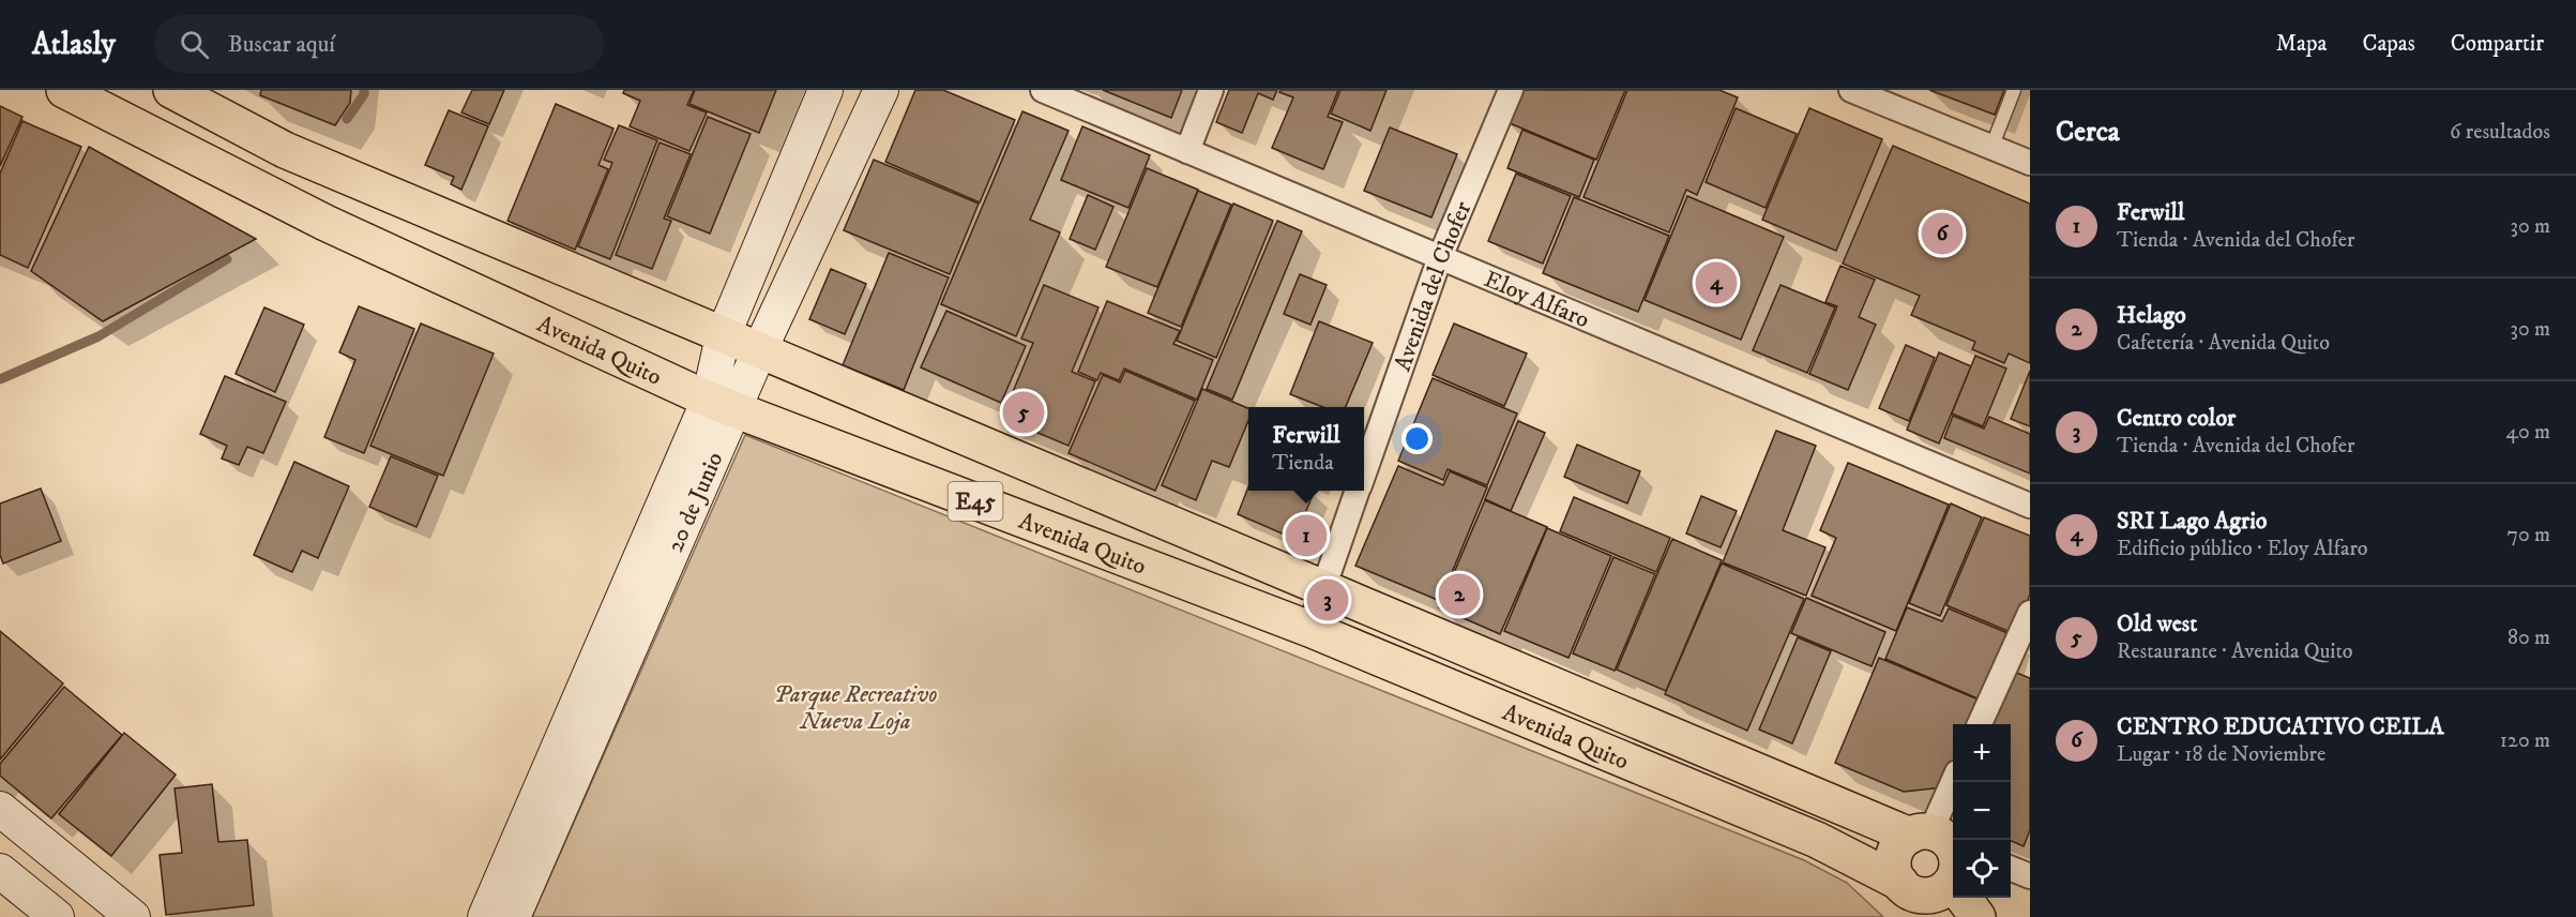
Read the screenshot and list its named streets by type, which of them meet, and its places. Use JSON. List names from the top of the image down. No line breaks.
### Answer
{"streets":{"highway":["Avenida Quito","E45"],"street":["Avenida del Chofer","Eloy Alfaro","20 de Junio"]},"crossings":[["Avenida del Chofer","Eloy Alfaro"],["Avenida del Chofer","Avenida Quito"],["Avenida Quito","20 de Junio"]],"parks":["Parque Recreativo Nueva Loja"],"page":{"header":"Atlasly","search":"Buscar aquí","nav":["Mapa","Capas","Compartir"],"heading":["Cerca","6 resultados"],"list":[{"mark":"1","name":"Ferwill","note":"Tienda · Avenida del Chofer","value":"30 m"},{"mark":"2","name":"Helago","note":"Cafetería · Avenida Quito","value":"30 m"},{"mark":"3","name":"Centro color","note":"Tienda · Avenida del Chofer","value":"40 m"},{"mark":"4","name":"SRI Lago Agrio","note":"Edificio público · Eloy Alfaro","value":"70 m"},{"mark":"5","name":"Old west","note":"Restaurante · Avenida Quito","value":"80 m"},{"mark":"6","name":"CENTRO EDUCATIVO CEILA","note":"Lugar · 18 de Noviembre","value":"120 m"}],"pins":["6","4","5","1","2","3"],"popup":["Ferwill","Tienda"],"map_buttons":["+","−"]}}
